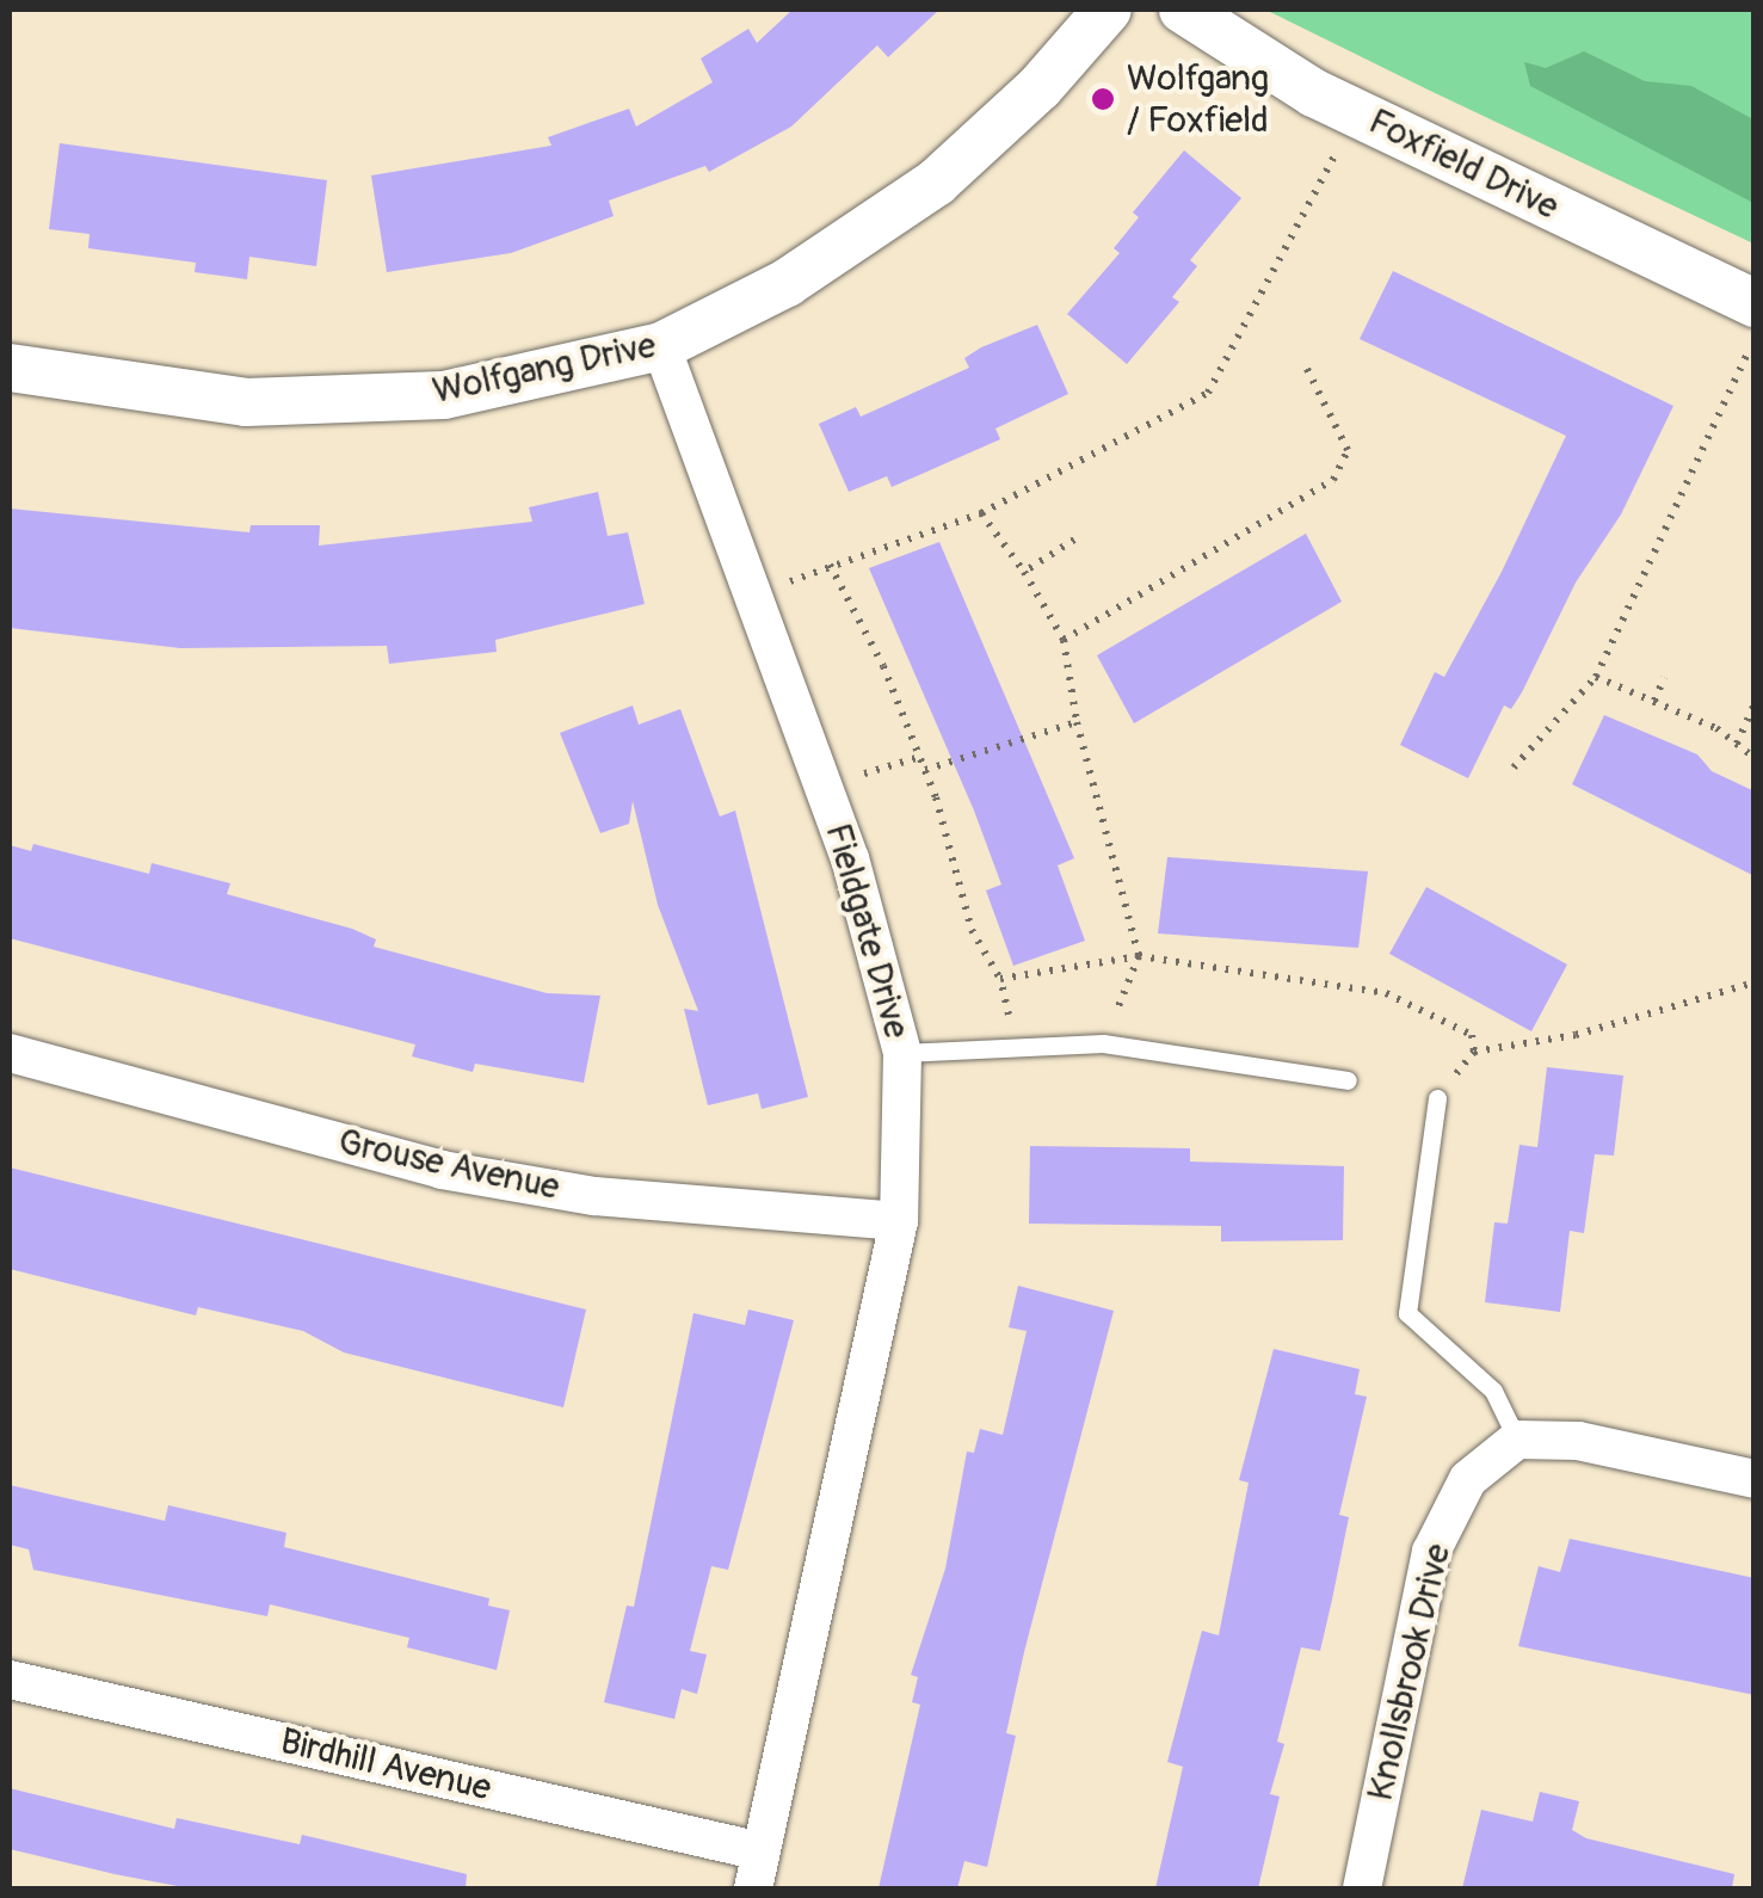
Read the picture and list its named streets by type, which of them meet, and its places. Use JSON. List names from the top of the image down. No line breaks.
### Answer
{"streets":{"street":["Foxfield Drive","Wolfgang Drive","Fieldgate Drive","Grouse Avenue","Knollsbrook Drive","Birdhill Avenue"]},"crossings":[["Wolfgang Drive","Fieldgate Drive"],["Fieldgate Drive","Grouse Avenue"],["Fieldgate Drive","Birdhill Avenue"]],"places":["Wolfgang / Foxfield"]}
